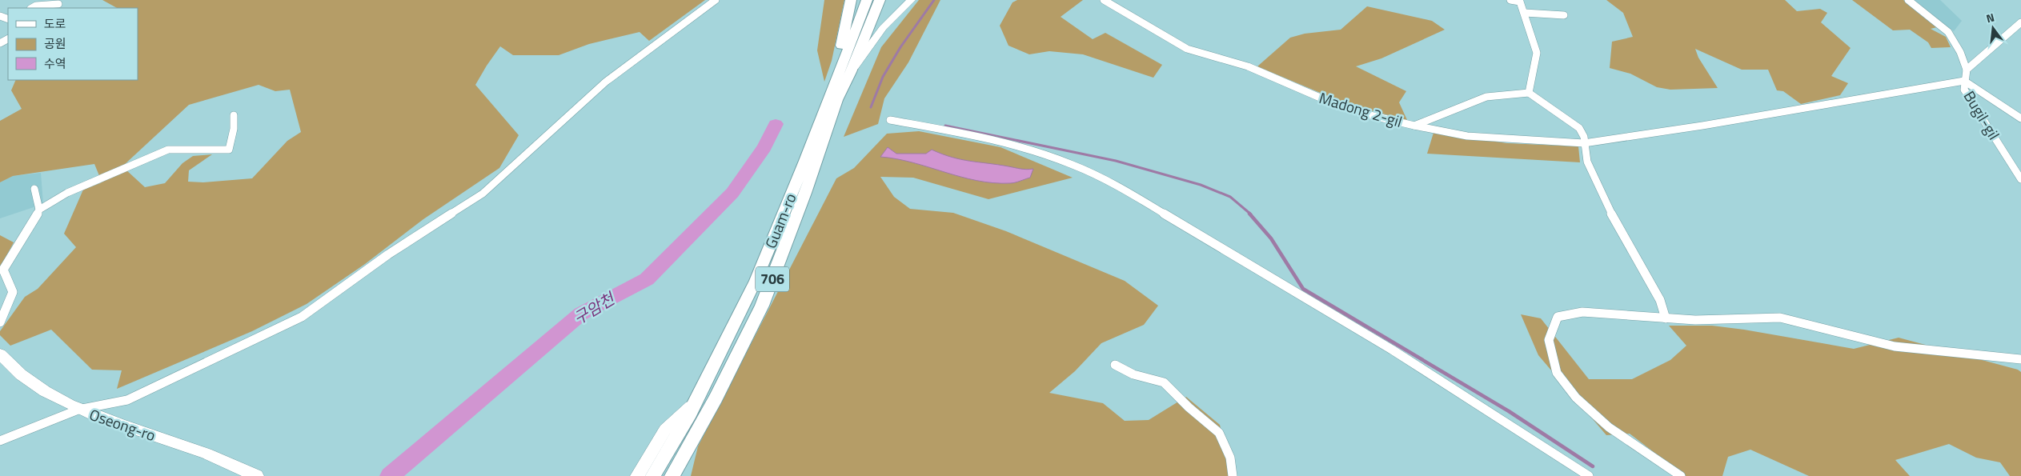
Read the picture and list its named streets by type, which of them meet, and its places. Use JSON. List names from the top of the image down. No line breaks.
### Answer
{"streets":{"main road":["Guam-ro","706","Oseong-ro"],"street":["Madong 2-gil","Bugil-gil"]},"crossings":[["Guam-ro","706"]],"water":["구암천"],"legend":["도로","공원","수역"],"north":"top"}
